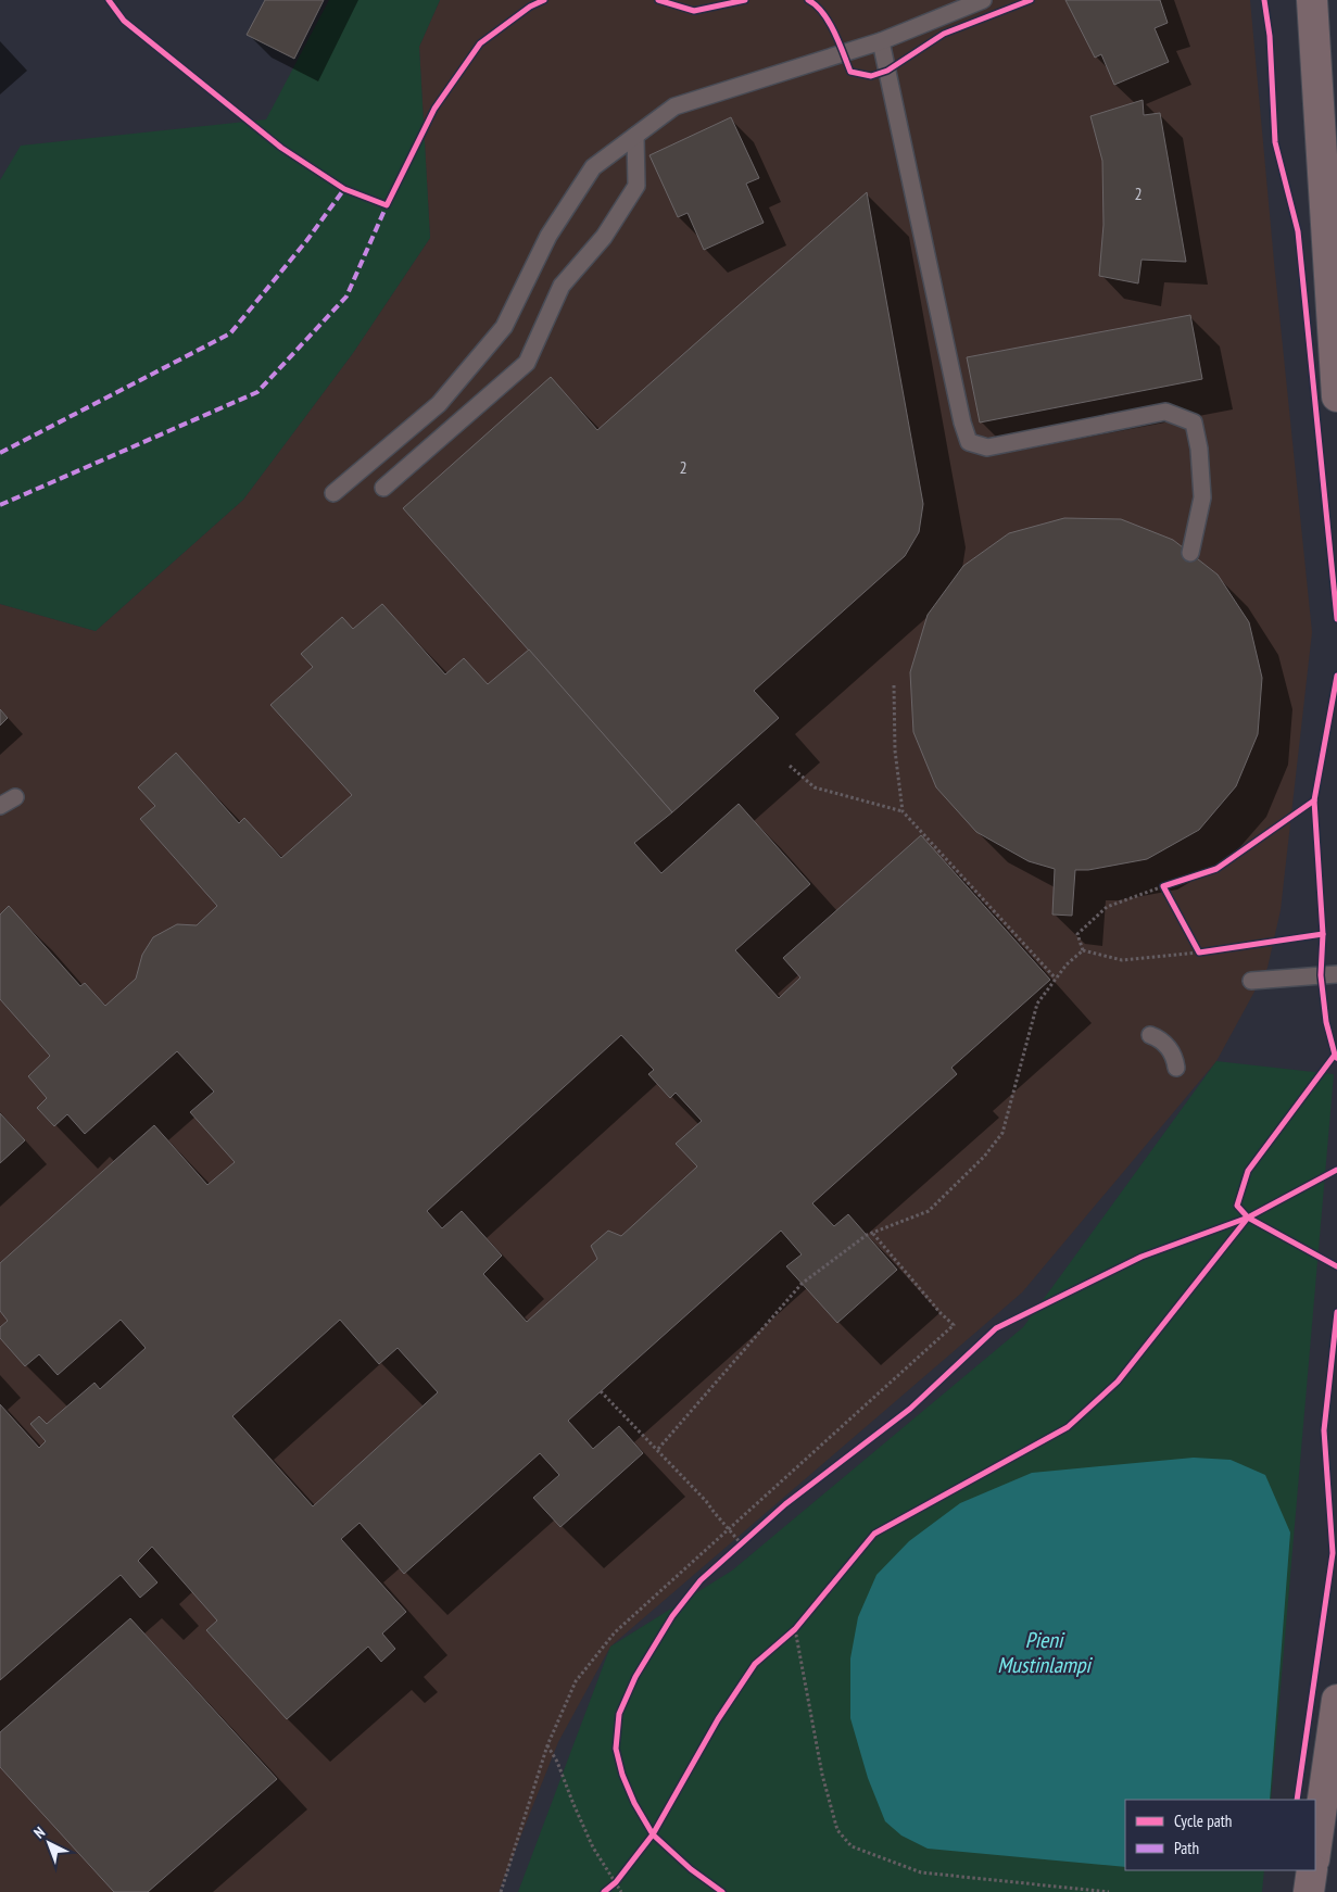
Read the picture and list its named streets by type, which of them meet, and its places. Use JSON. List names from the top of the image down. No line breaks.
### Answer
{"water":["Pieni Mustinlampi"],"house_numbers":["2","2"],"legend":["Cycle path","Path"],"north":"top left"}
